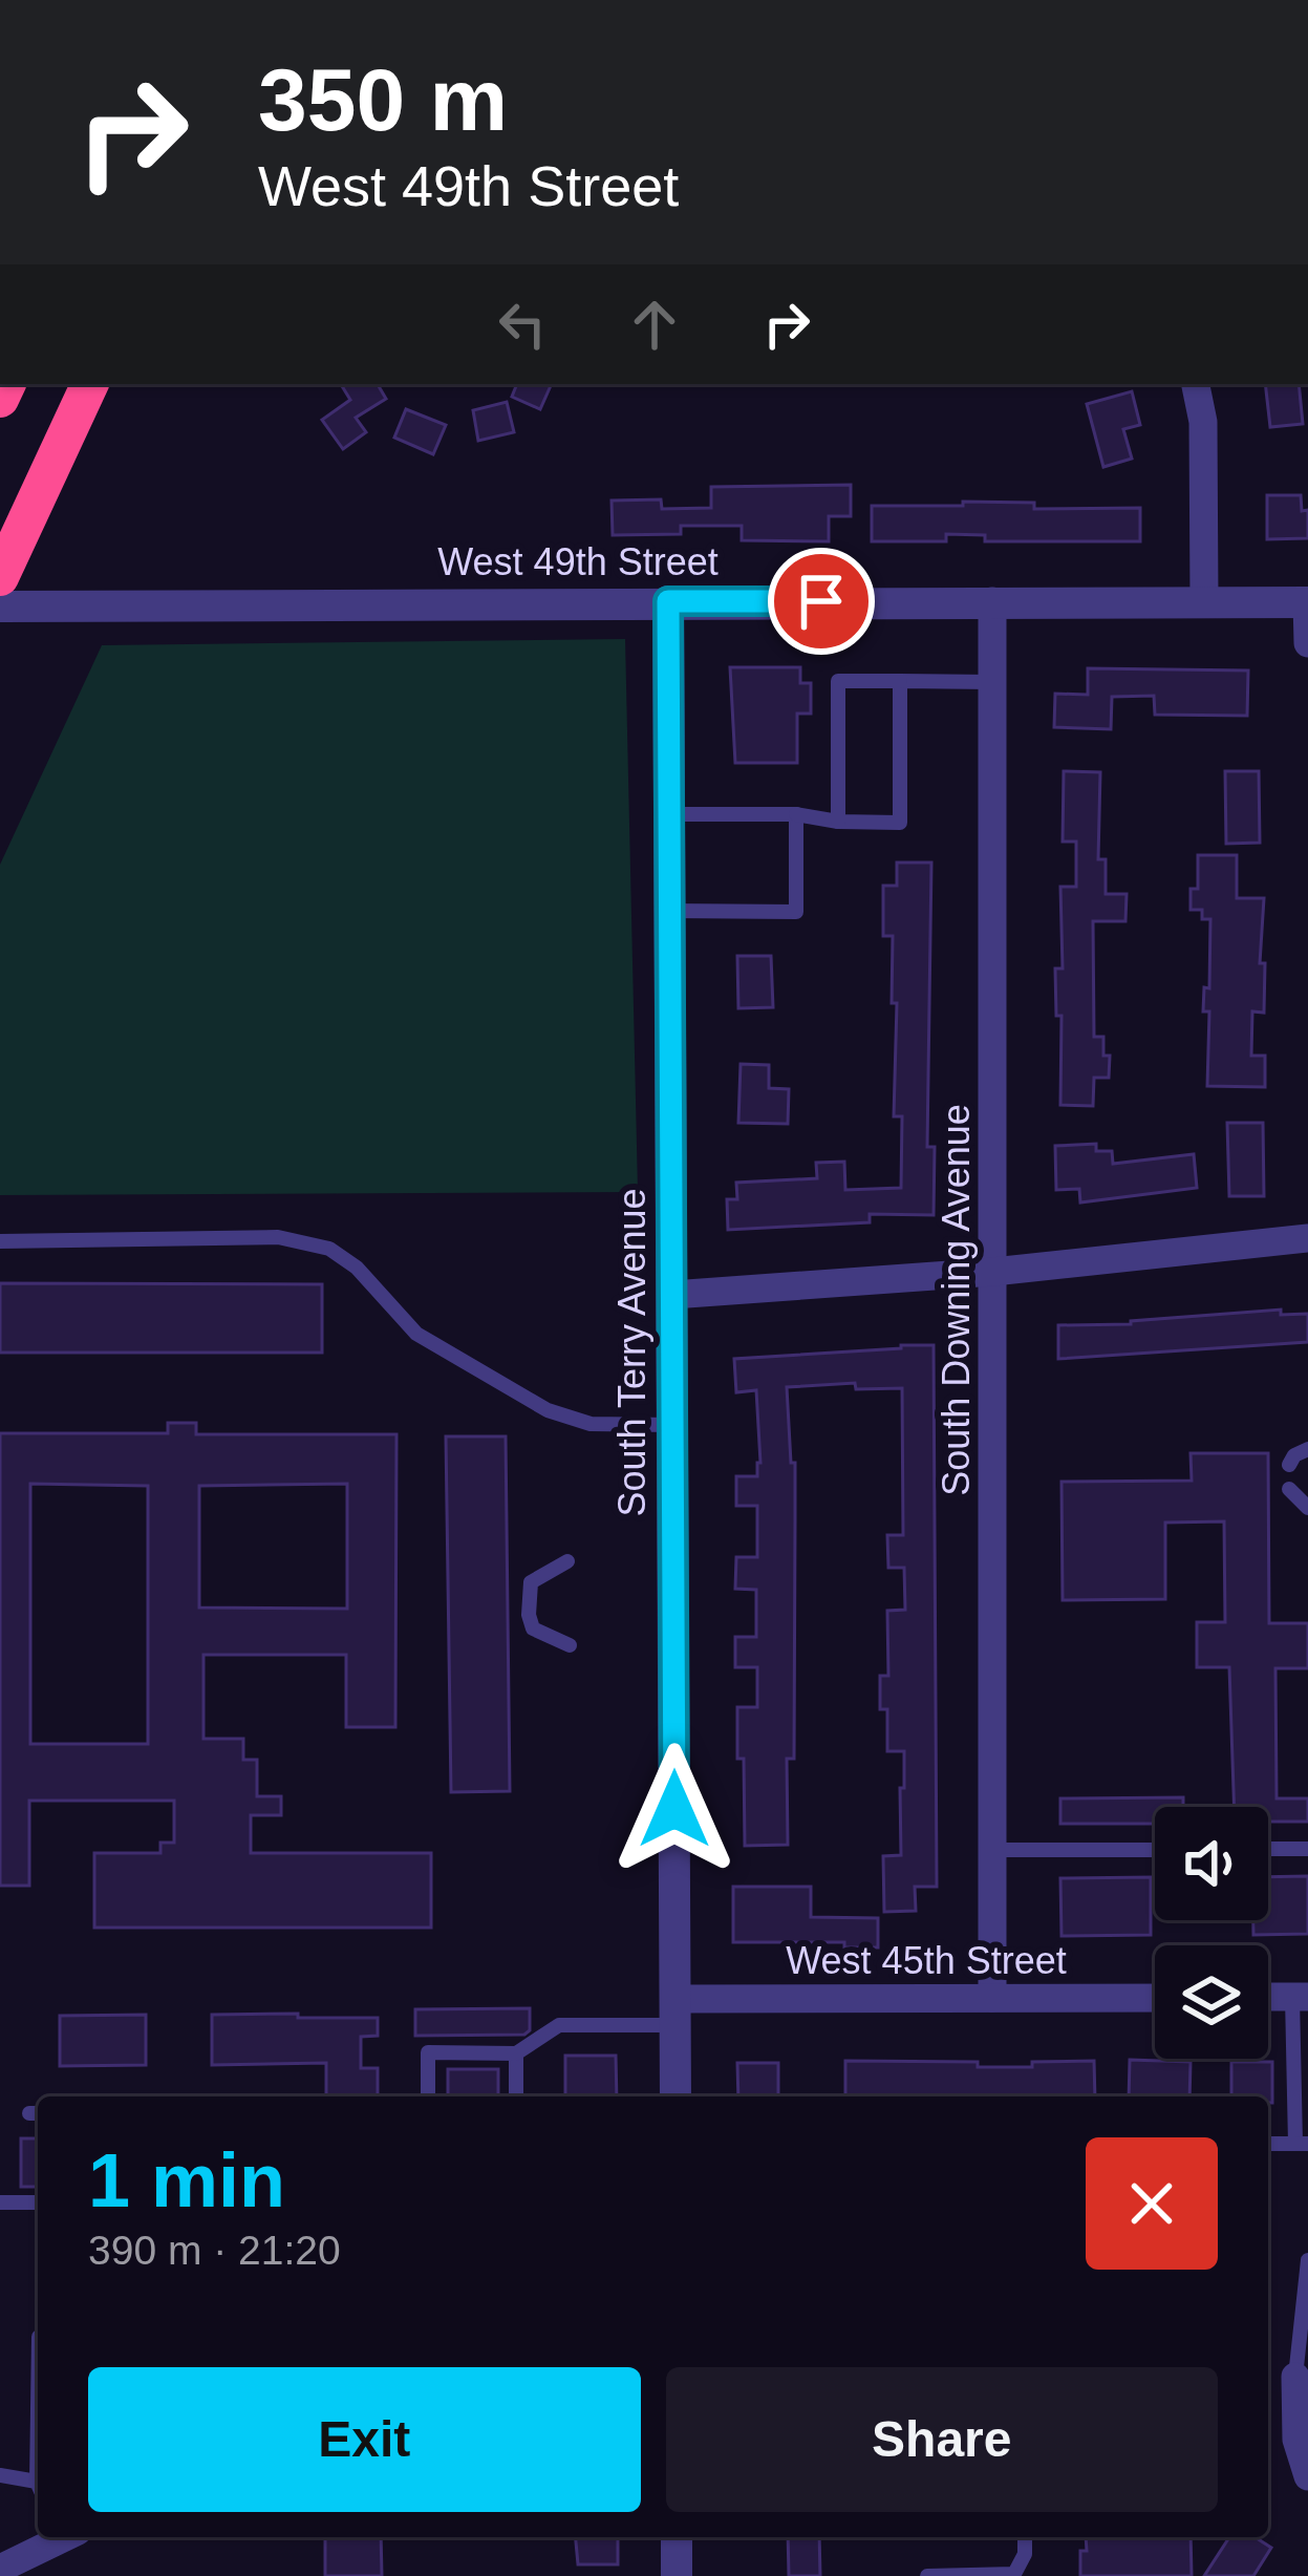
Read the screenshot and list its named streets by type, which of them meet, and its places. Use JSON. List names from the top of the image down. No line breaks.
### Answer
{"streets":{"street":["West 49th Street","South Downing Avenue","South Terry Avenue","West 45th Street"]},"crossings":[["West 49th Street","South Downing Avenue"],["West 49th Street","South Terry Avenue"],["South Downing Avenue","West 45th Street"],["South Terry Avenue","West 45th Street"]],"page":{"turn":["350 m","West 49th Street"],"heading":["1 min","390 m · 21:20"],"buttons":["Exit","Share"]}}
